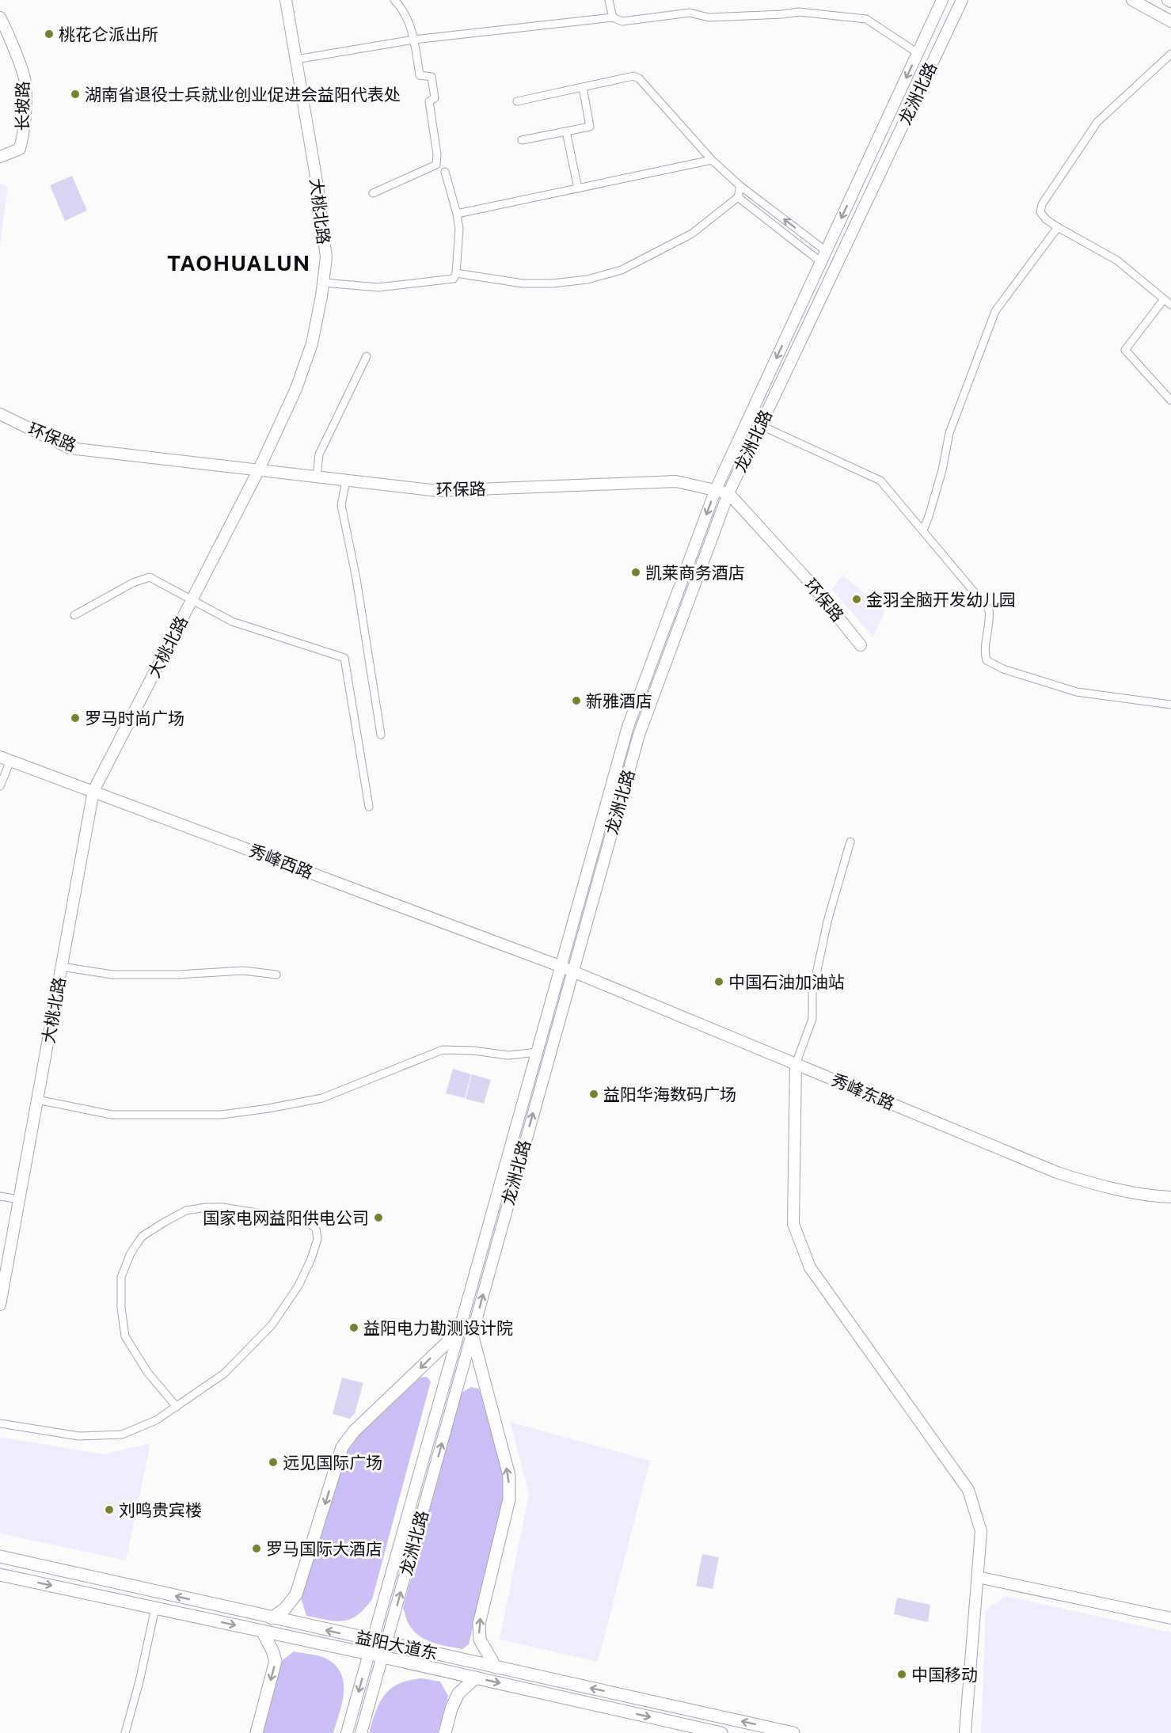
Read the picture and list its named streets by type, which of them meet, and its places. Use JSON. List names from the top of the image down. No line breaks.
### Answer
{"streets":{"main road":["益阳大道东"],"street":["龙洲北路","长坡路","大桃北路","环保路","秀峰西路","秀峰东路"]},"crossings":[["龙洲北路","环保路"],["龙洲北路","秀峰西路"],["龙洲北路","秀峰东路"],["龙洲北路","益阳大道东"],["大桃北路","环保路"],["大桃北路","秀峰西路"],["秀峰西路","秀峰东路"]],"districts":["TAOHUALUN"],"places":["桃花仑派出所","湖南省退役士兵就业创业促进会益阳代表处","凯莱商务酒店","金羽全脑开发幼儿园","新雅酒店","罗马时尚广场","中国石油加油站","益阳华海数码广场","国家电网益阳供电公司","益阳电力勘测设计院","远见国际广场","刘鸣贵宾楼","罗马国际大酒店","中国移动"]}
